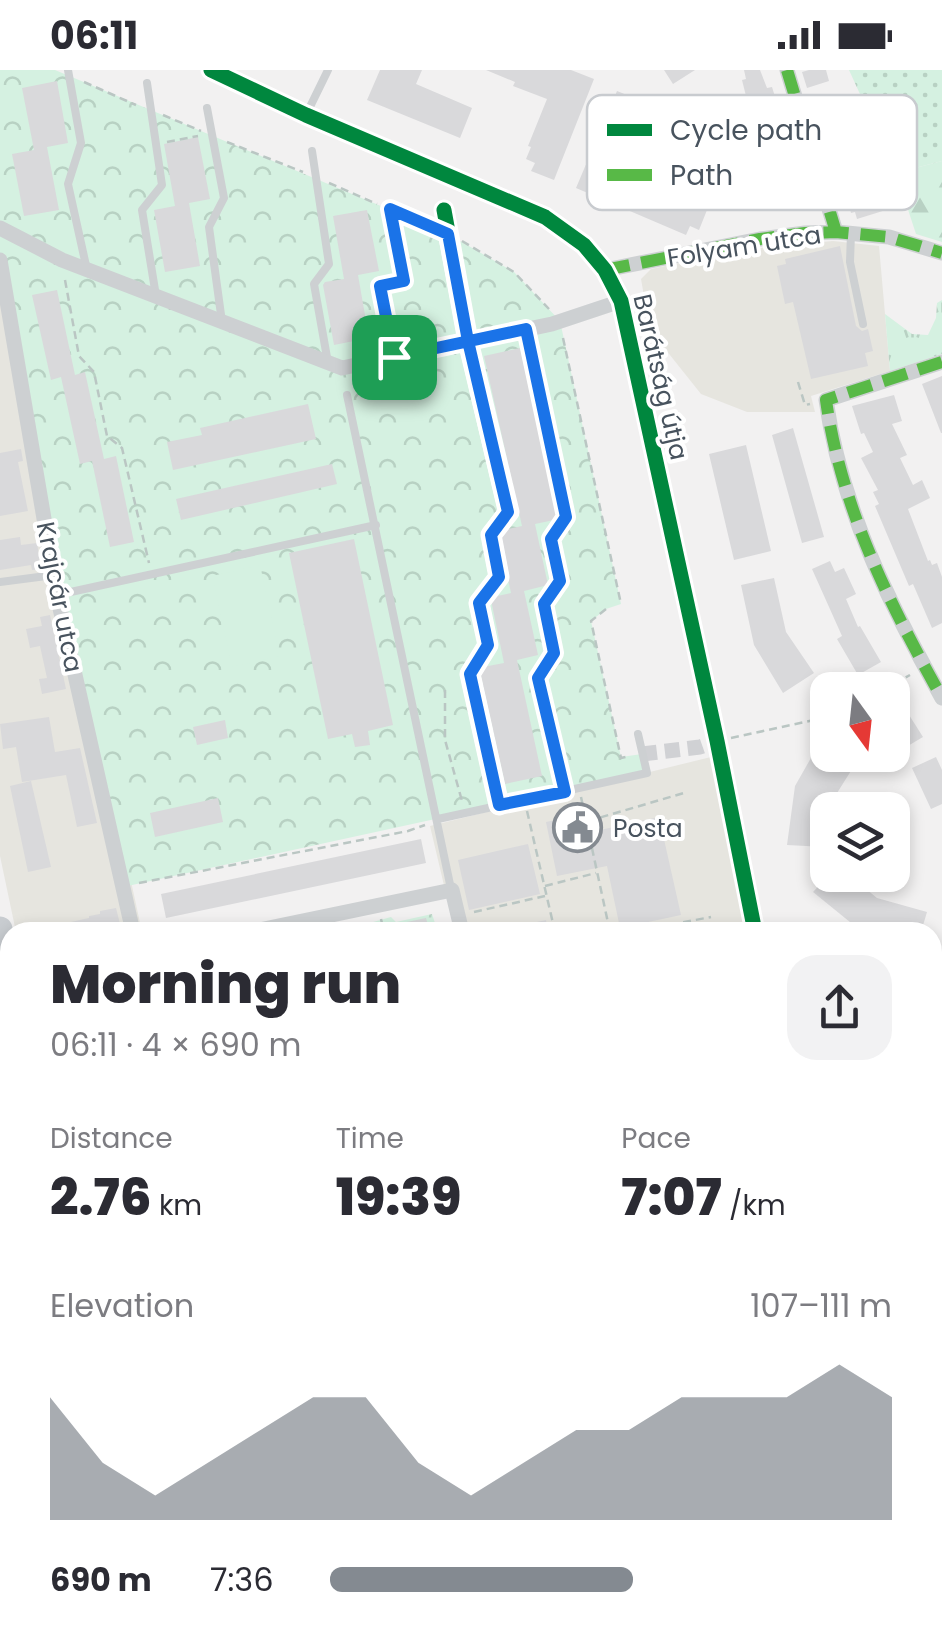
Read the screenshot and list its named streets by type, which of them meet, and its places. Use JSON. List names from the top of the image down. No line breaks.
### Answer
{"streets":{"street":["Folyam utca","Barátság útja","Krajcár utca"]},"crossings":[["Folyam utca","Barátság útja"]],"places":{"public building":["Posta"]},"legend":["Cycle path","Path"],"north":"bottom","page":{"status":"06:11","heading":["Morning run","06:11 · 4 × 690 m"],"stats":[["Distance","2.76 km"],["Time","19:39"],["Pace","7:07 /km"]],"chart":["Elevation","107–111 m"],"list":[{"name":"690 m","note":"7:36"}]}}
